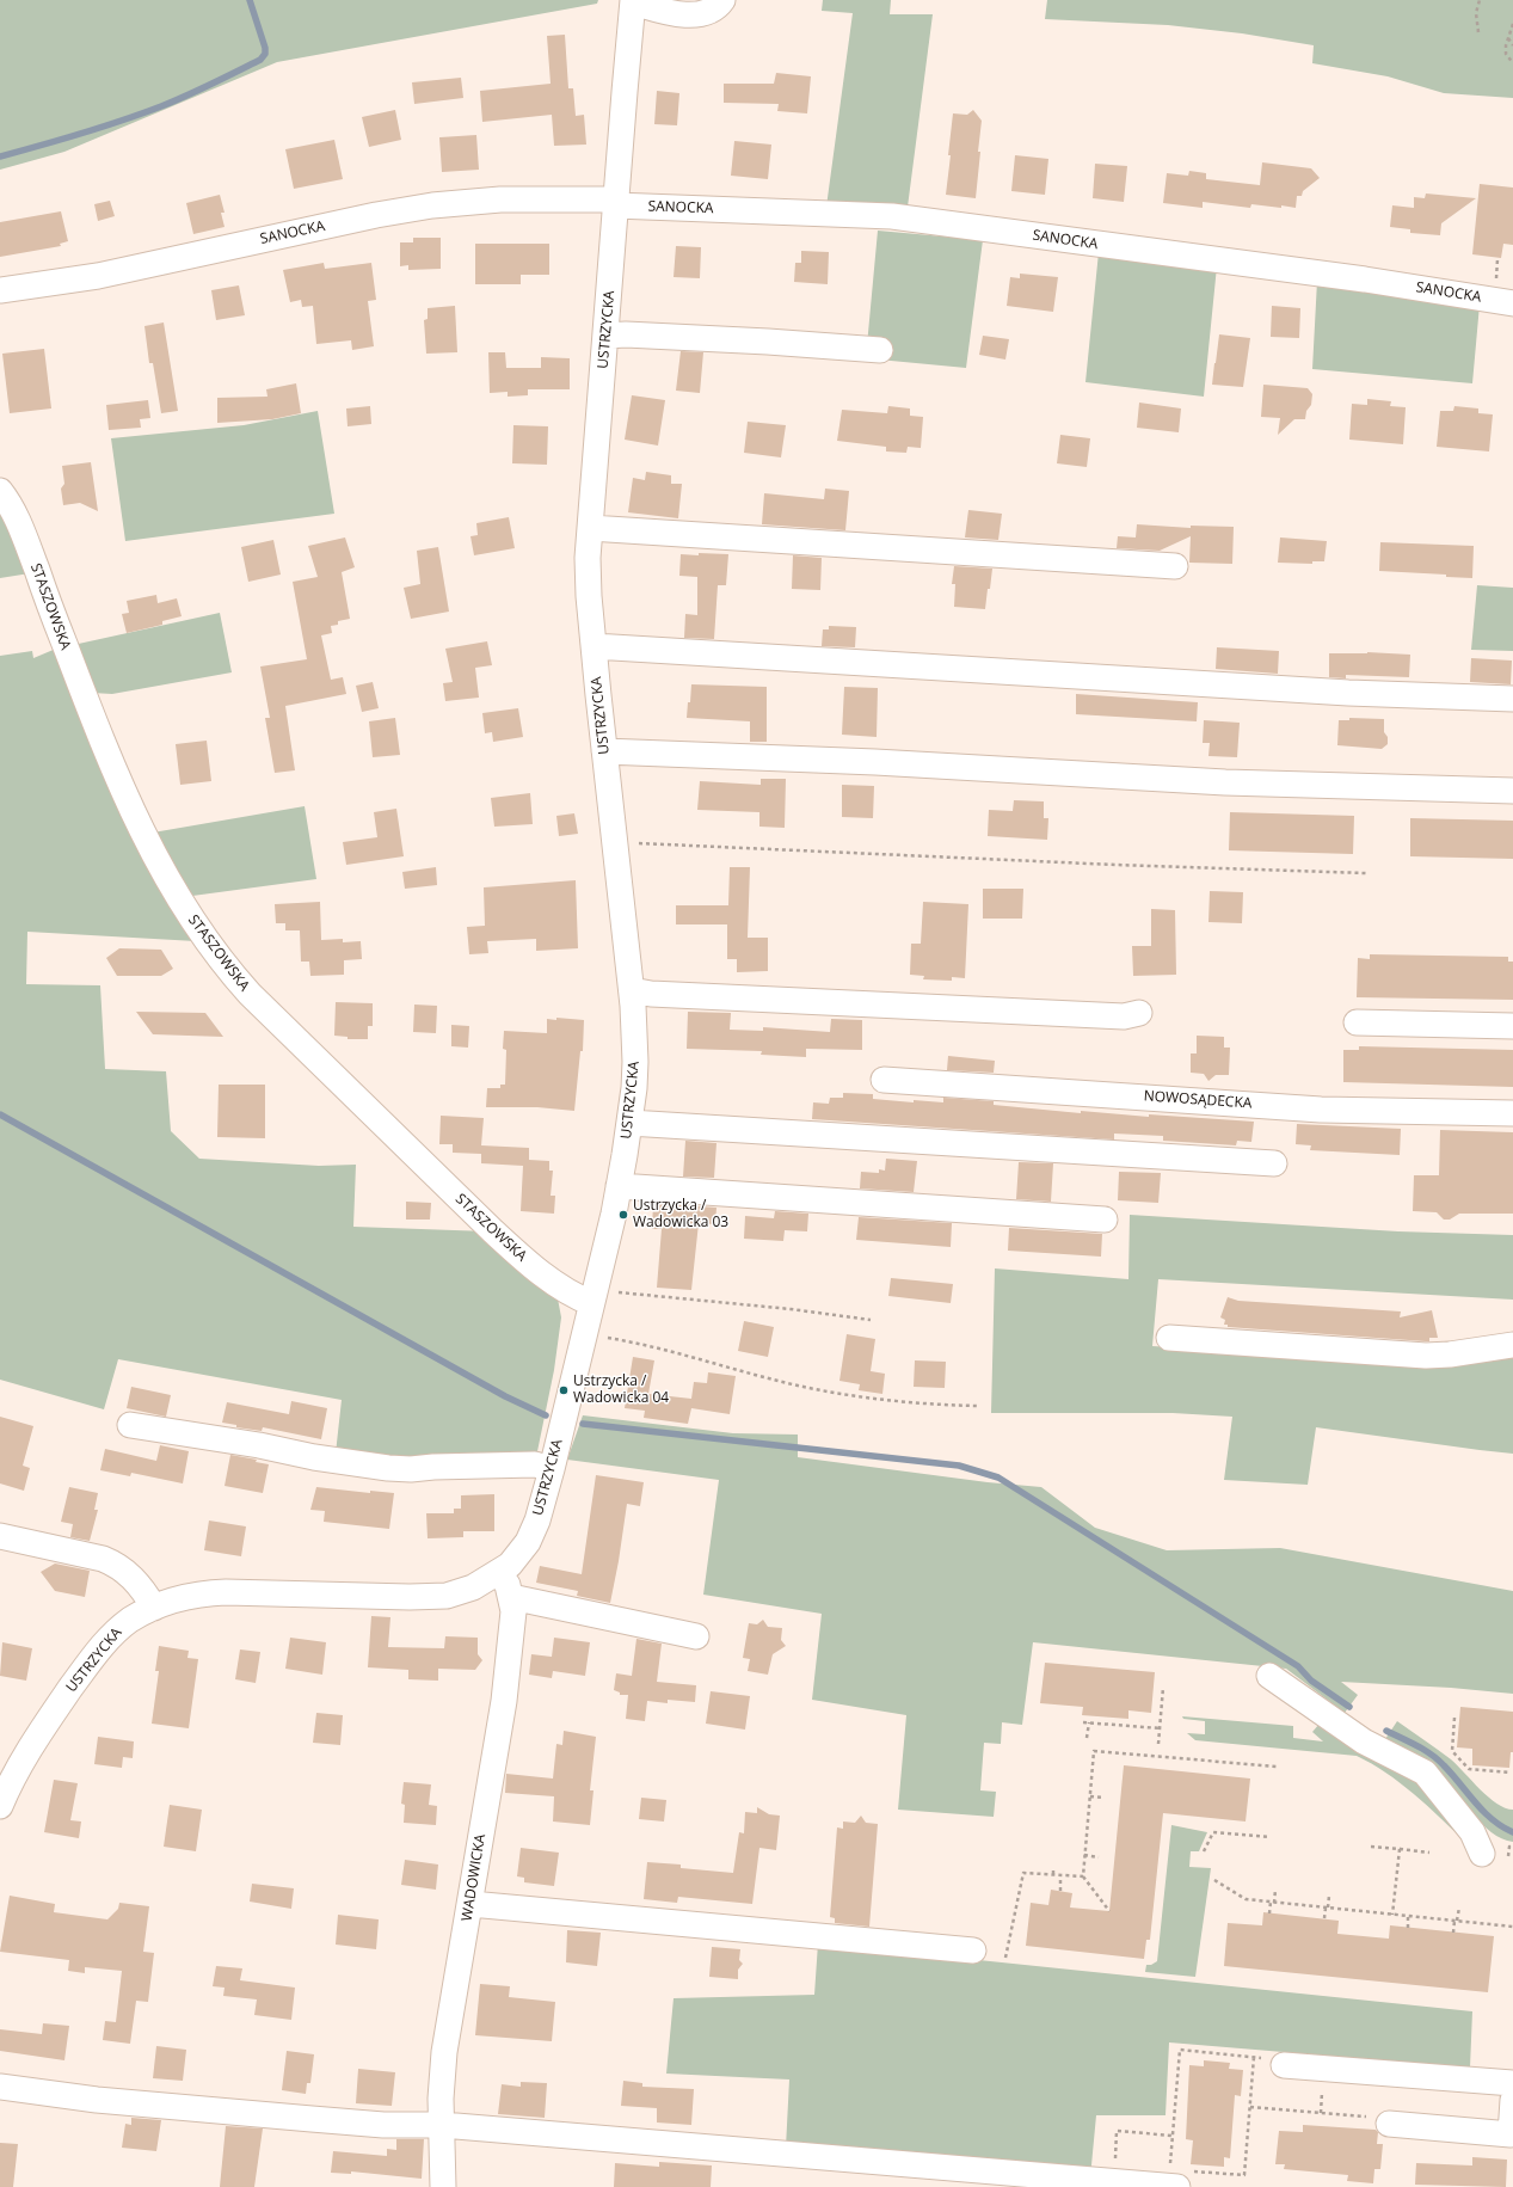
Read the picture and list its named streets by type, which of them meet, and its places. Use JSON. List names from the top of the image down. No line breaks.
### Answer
{"streets":{"street":["SANOCKA","USTRZYCKA","STASZOWSKA","NOWOSĄDECKA","WADOWICKA"]},"crossings":[["SANOCKA","USTRZYCKA"],["USTRZYCKA","STASZOWSKA"],["USTRZYCKA","WADOWICKA"]],"places":["Ustrzycka / Wadowicka 03","Ustrzycka / Wadowicka 04"]}
